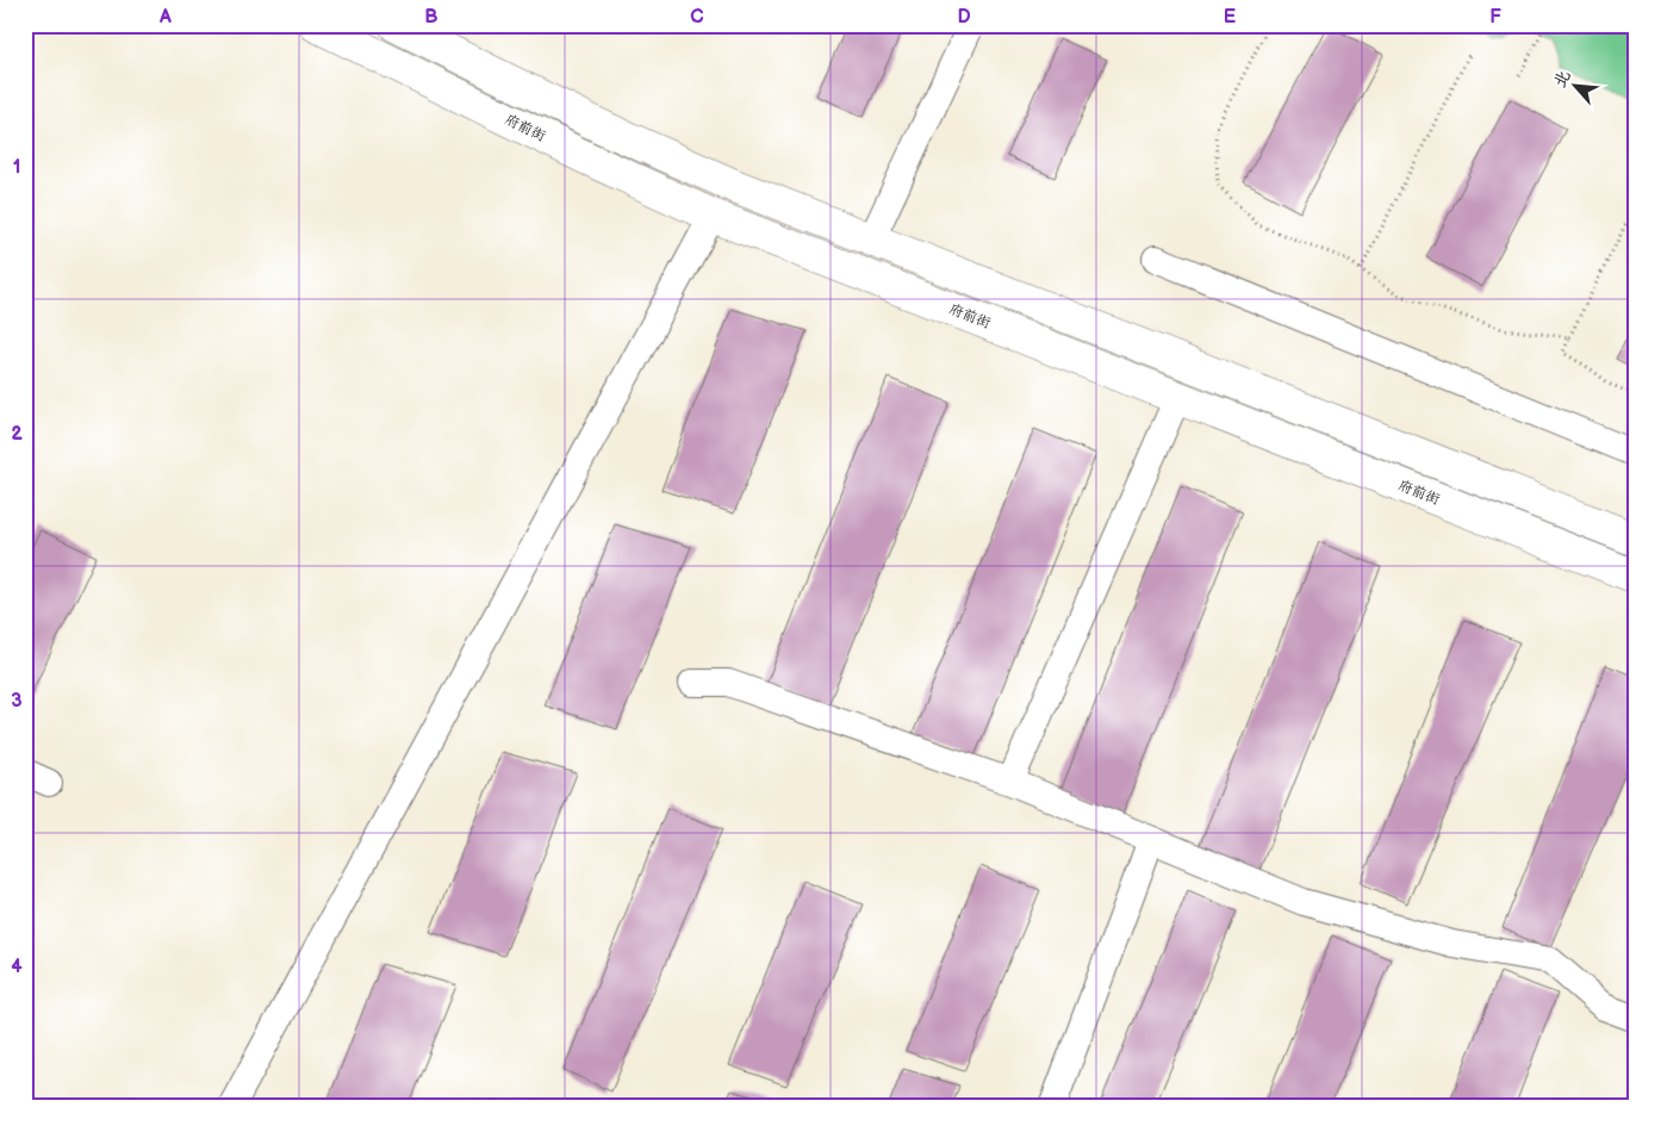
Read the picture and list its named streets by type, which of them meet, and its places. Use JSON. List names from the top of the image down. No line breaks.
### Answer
{"streets":{"street":["府前街"]},"north":"top left","grid":{"columns":["A","B","C","D","E","F"],"rows":["1","2","3","4"]}}
